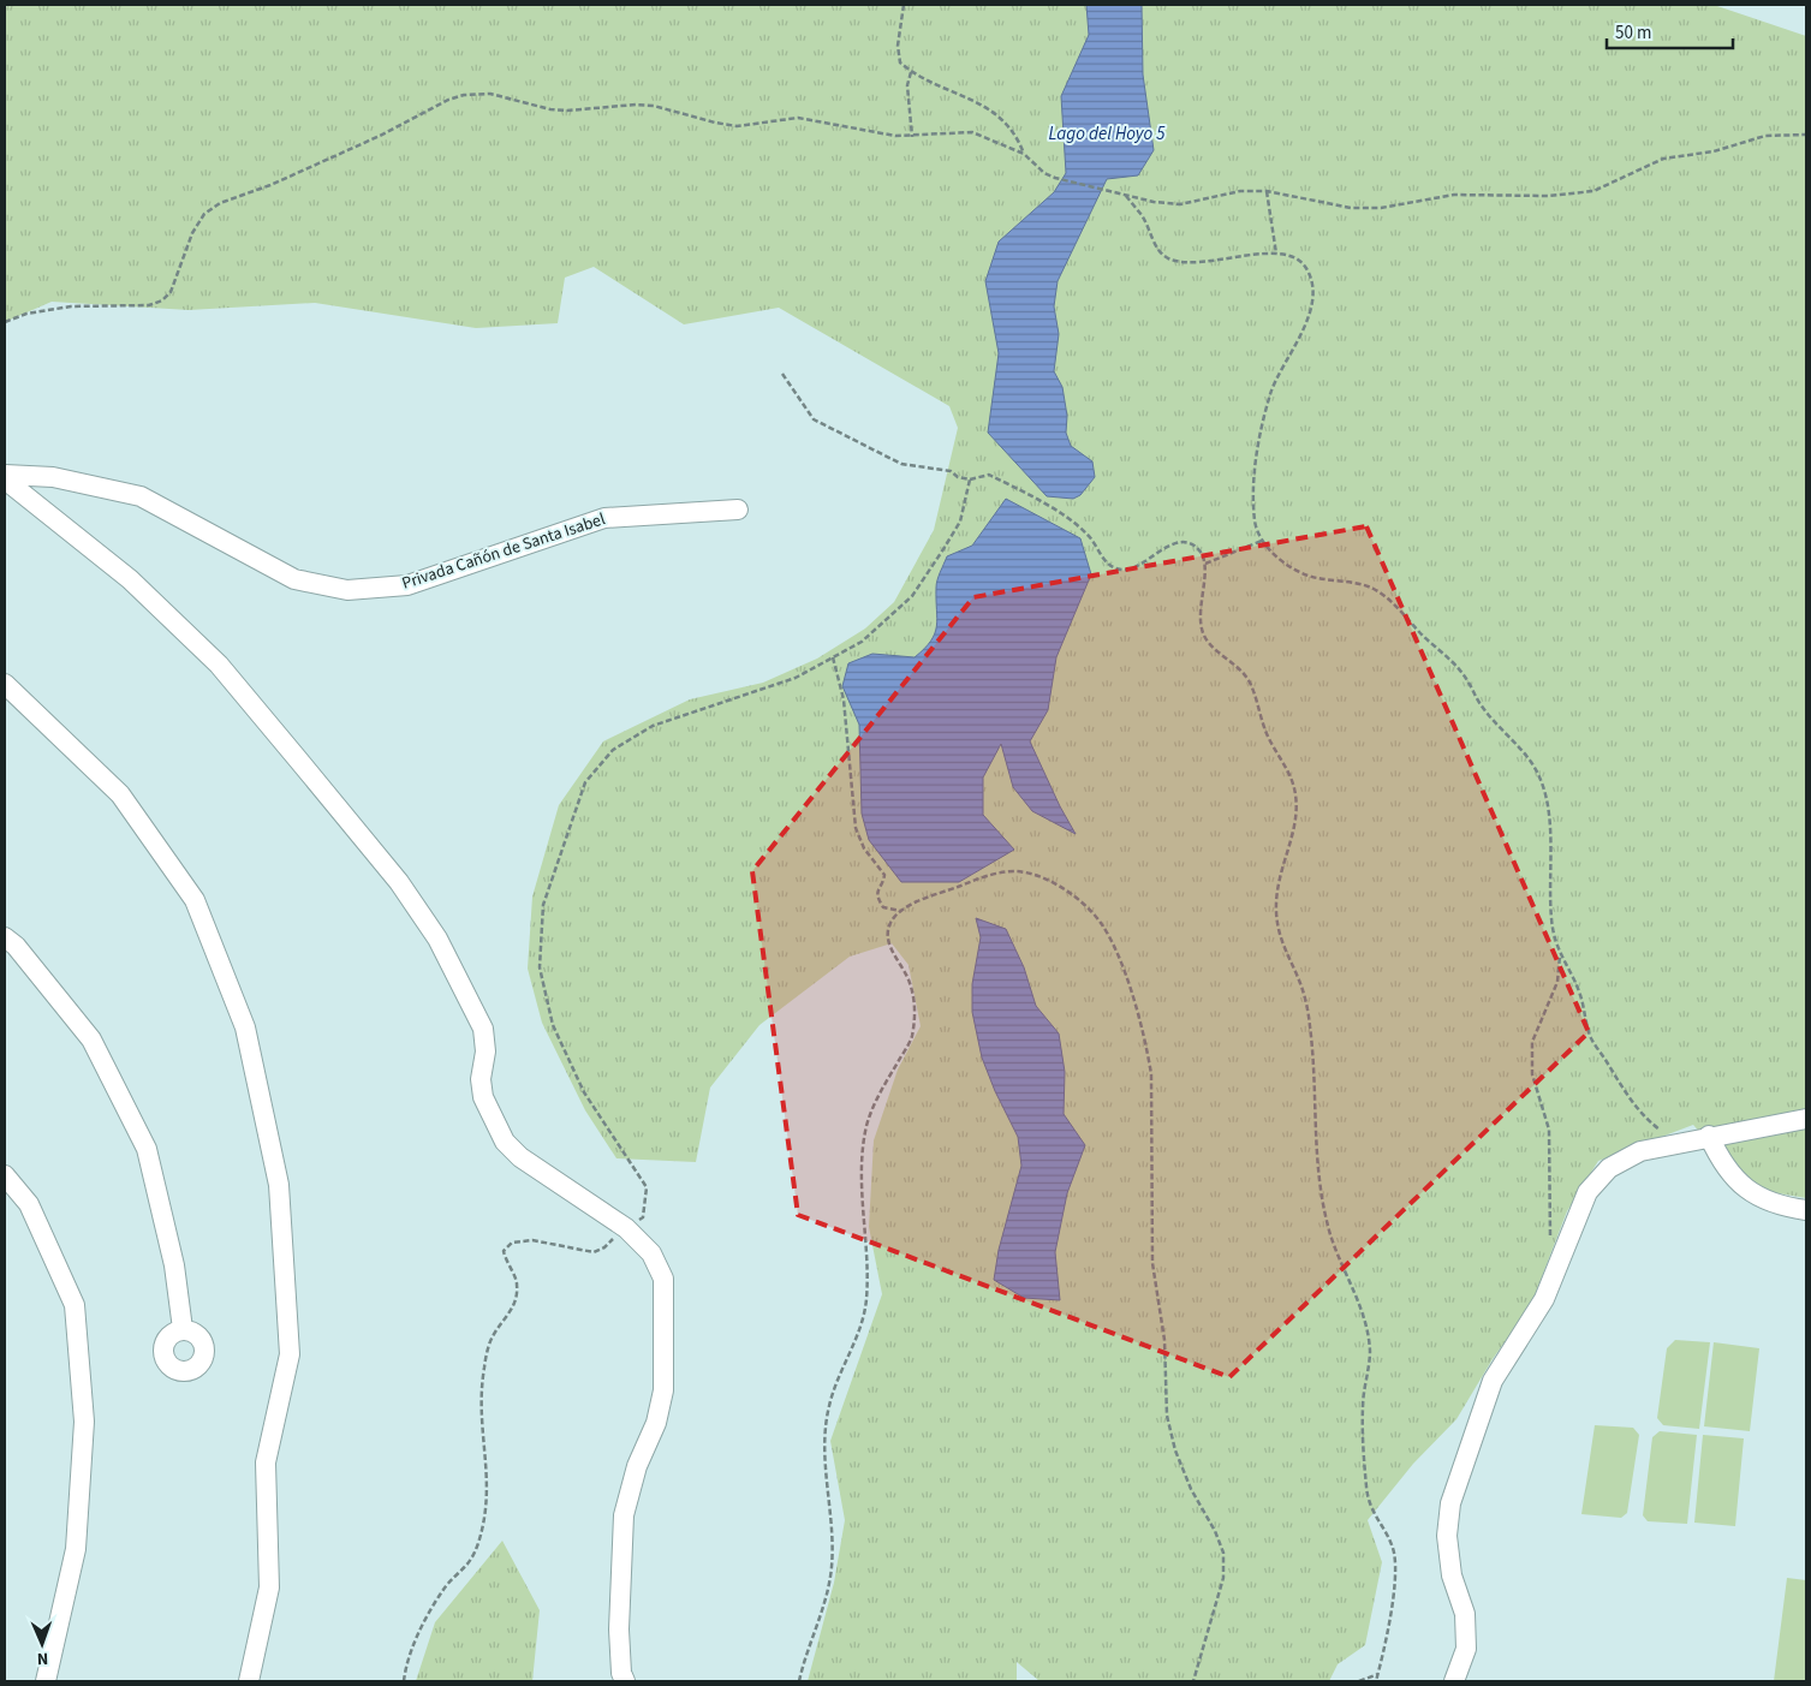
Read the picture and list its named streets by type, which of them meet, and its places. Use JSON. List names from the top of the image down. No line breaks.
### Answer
{"streets":{"street":["Privada Cañón de Santa Isabel"]},"water":["Lago del Hoyo 5"],"scale_bar":"50 m","north":"bottom"}
